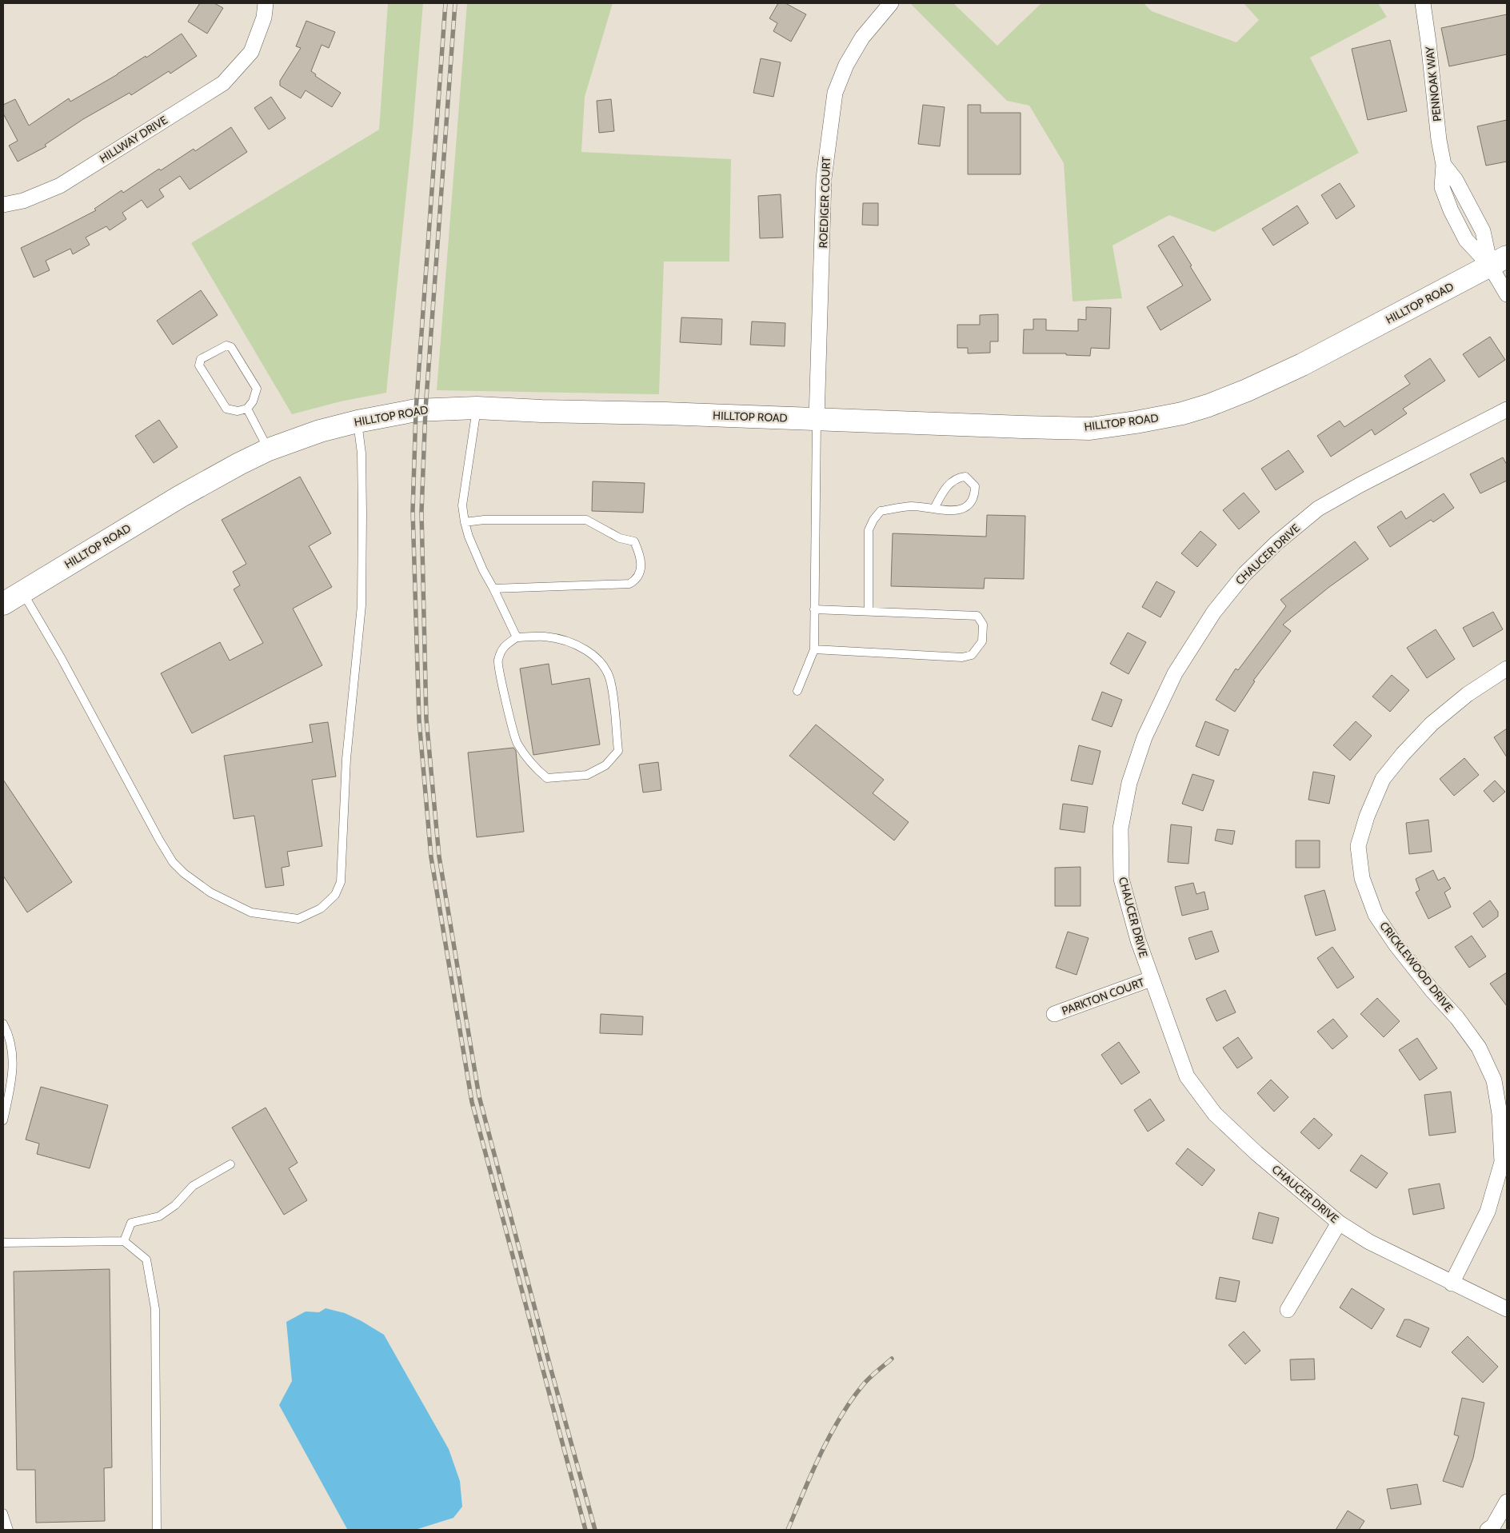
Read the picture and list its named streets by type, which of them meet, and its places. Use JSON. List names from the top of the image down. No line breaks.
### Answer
{"streets":{"main road":["HILLTOP ROAD"],"street":["PENNOAK WAY","HILLWAY DRIVE","ROEDIGER COURT","CHAUCER DRIVE","CRICKLEWOOD DRIVE","PARKTON COURT"]},"crossings":[["PENNOAK WAY","HILLTOP ROAD"],["ROEDIGER COURT","HILLTOP ROAD"],["CHAUCER DRIVE","CRICKLEWOOD DRIVE"],["CHAUCER DRIVE","PARKTON COURT"]]}
